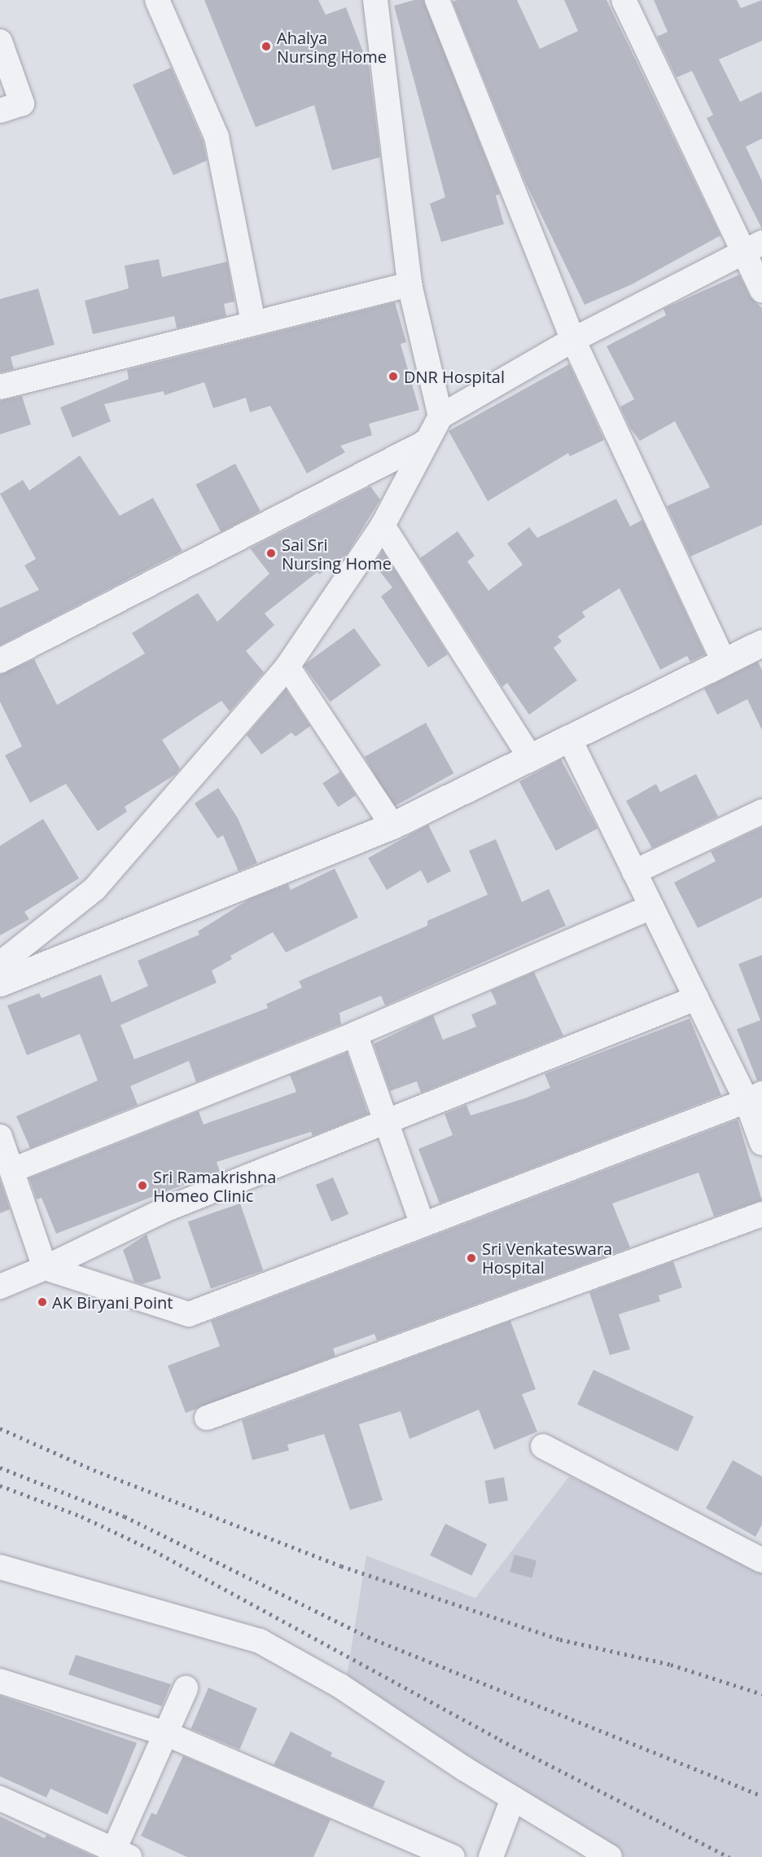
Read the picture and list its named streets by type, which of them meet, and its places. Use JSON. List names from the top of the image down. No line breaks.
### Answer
{"places":["Ahalya Nursing Home","DNR Hospital","Sai Sri Nursing Home","Sri Ramakrishna Homeo Clinic","Sri Venkateswara Hospital","AK Biryani Point"]}
